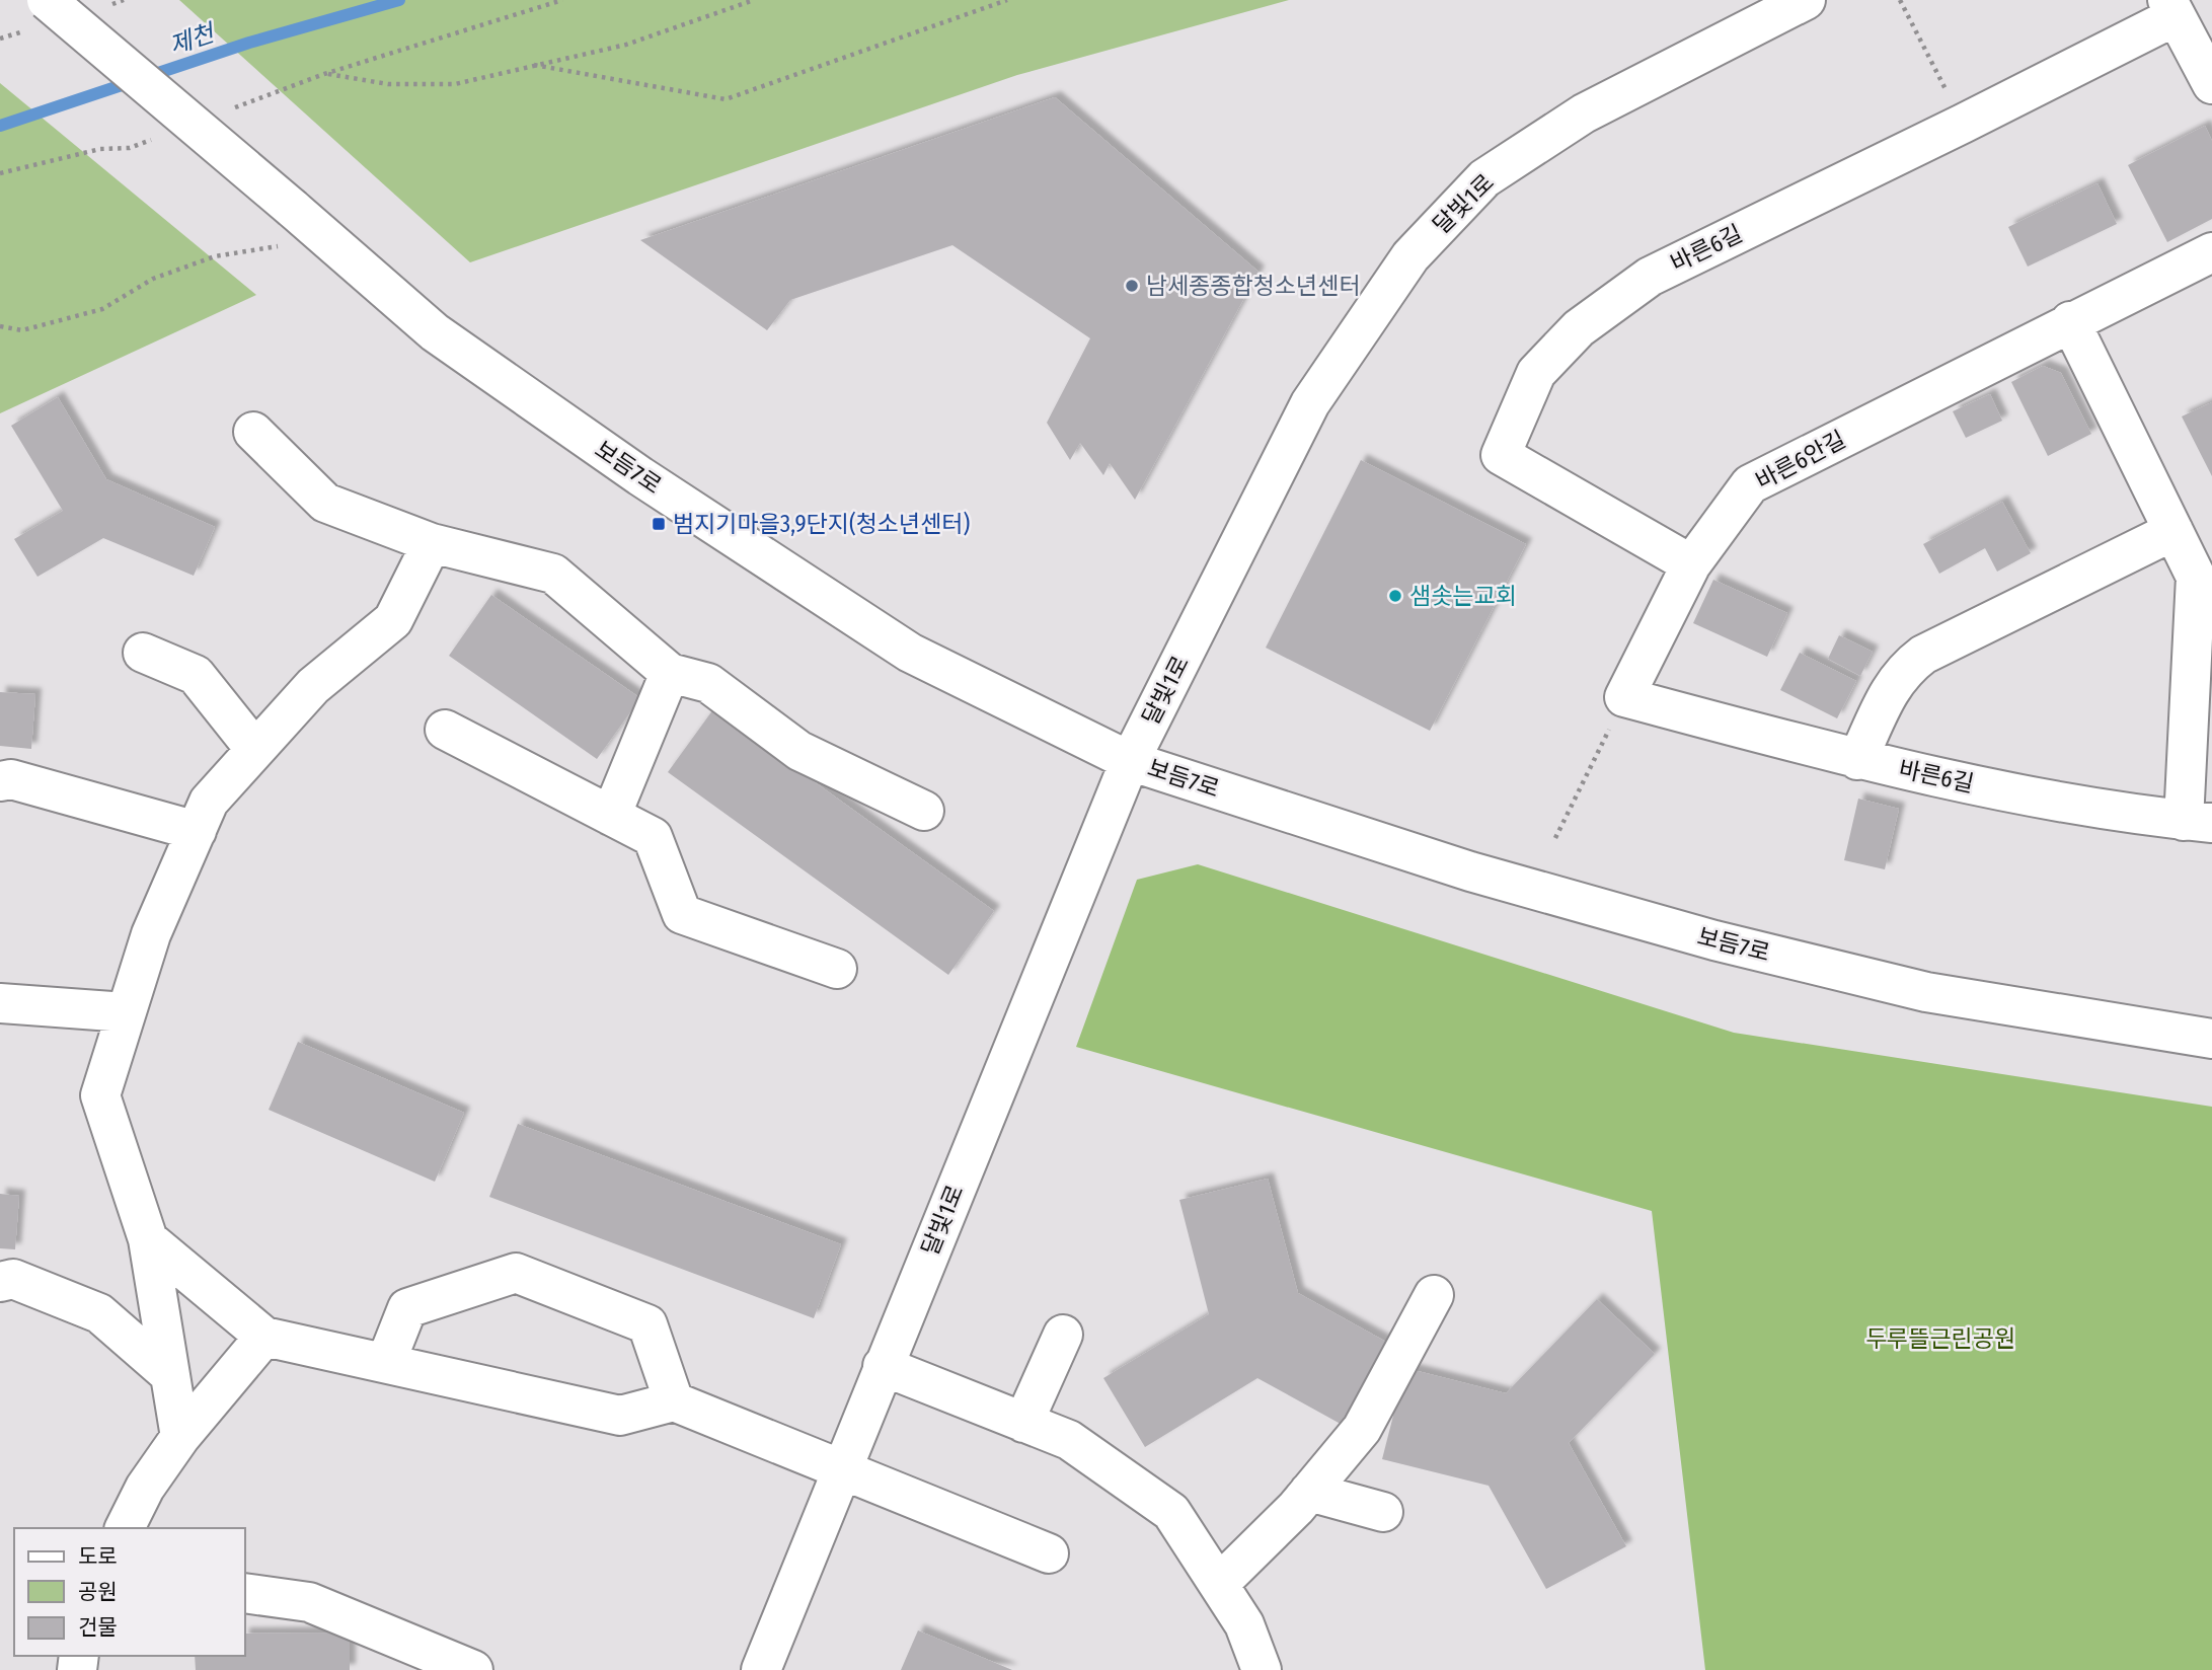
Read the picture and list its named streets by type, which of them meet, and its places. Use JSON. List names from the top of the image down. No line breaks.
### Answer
{"streets":{"street":["달빛1로","바른6길","바른6안길","보듬7로"]},"crossings":[["달빛1로","보듬7로"],["바른6길","바른6안길"]],"water":["제천"],"parks":["두루뜰근린공원"],"places":{"other":["남세종종합청소년센터","샘솟는교회"],"transit":["범지기마을3,9단지(청소년센터)"]},"legend":["도로","공원","건물"]}
